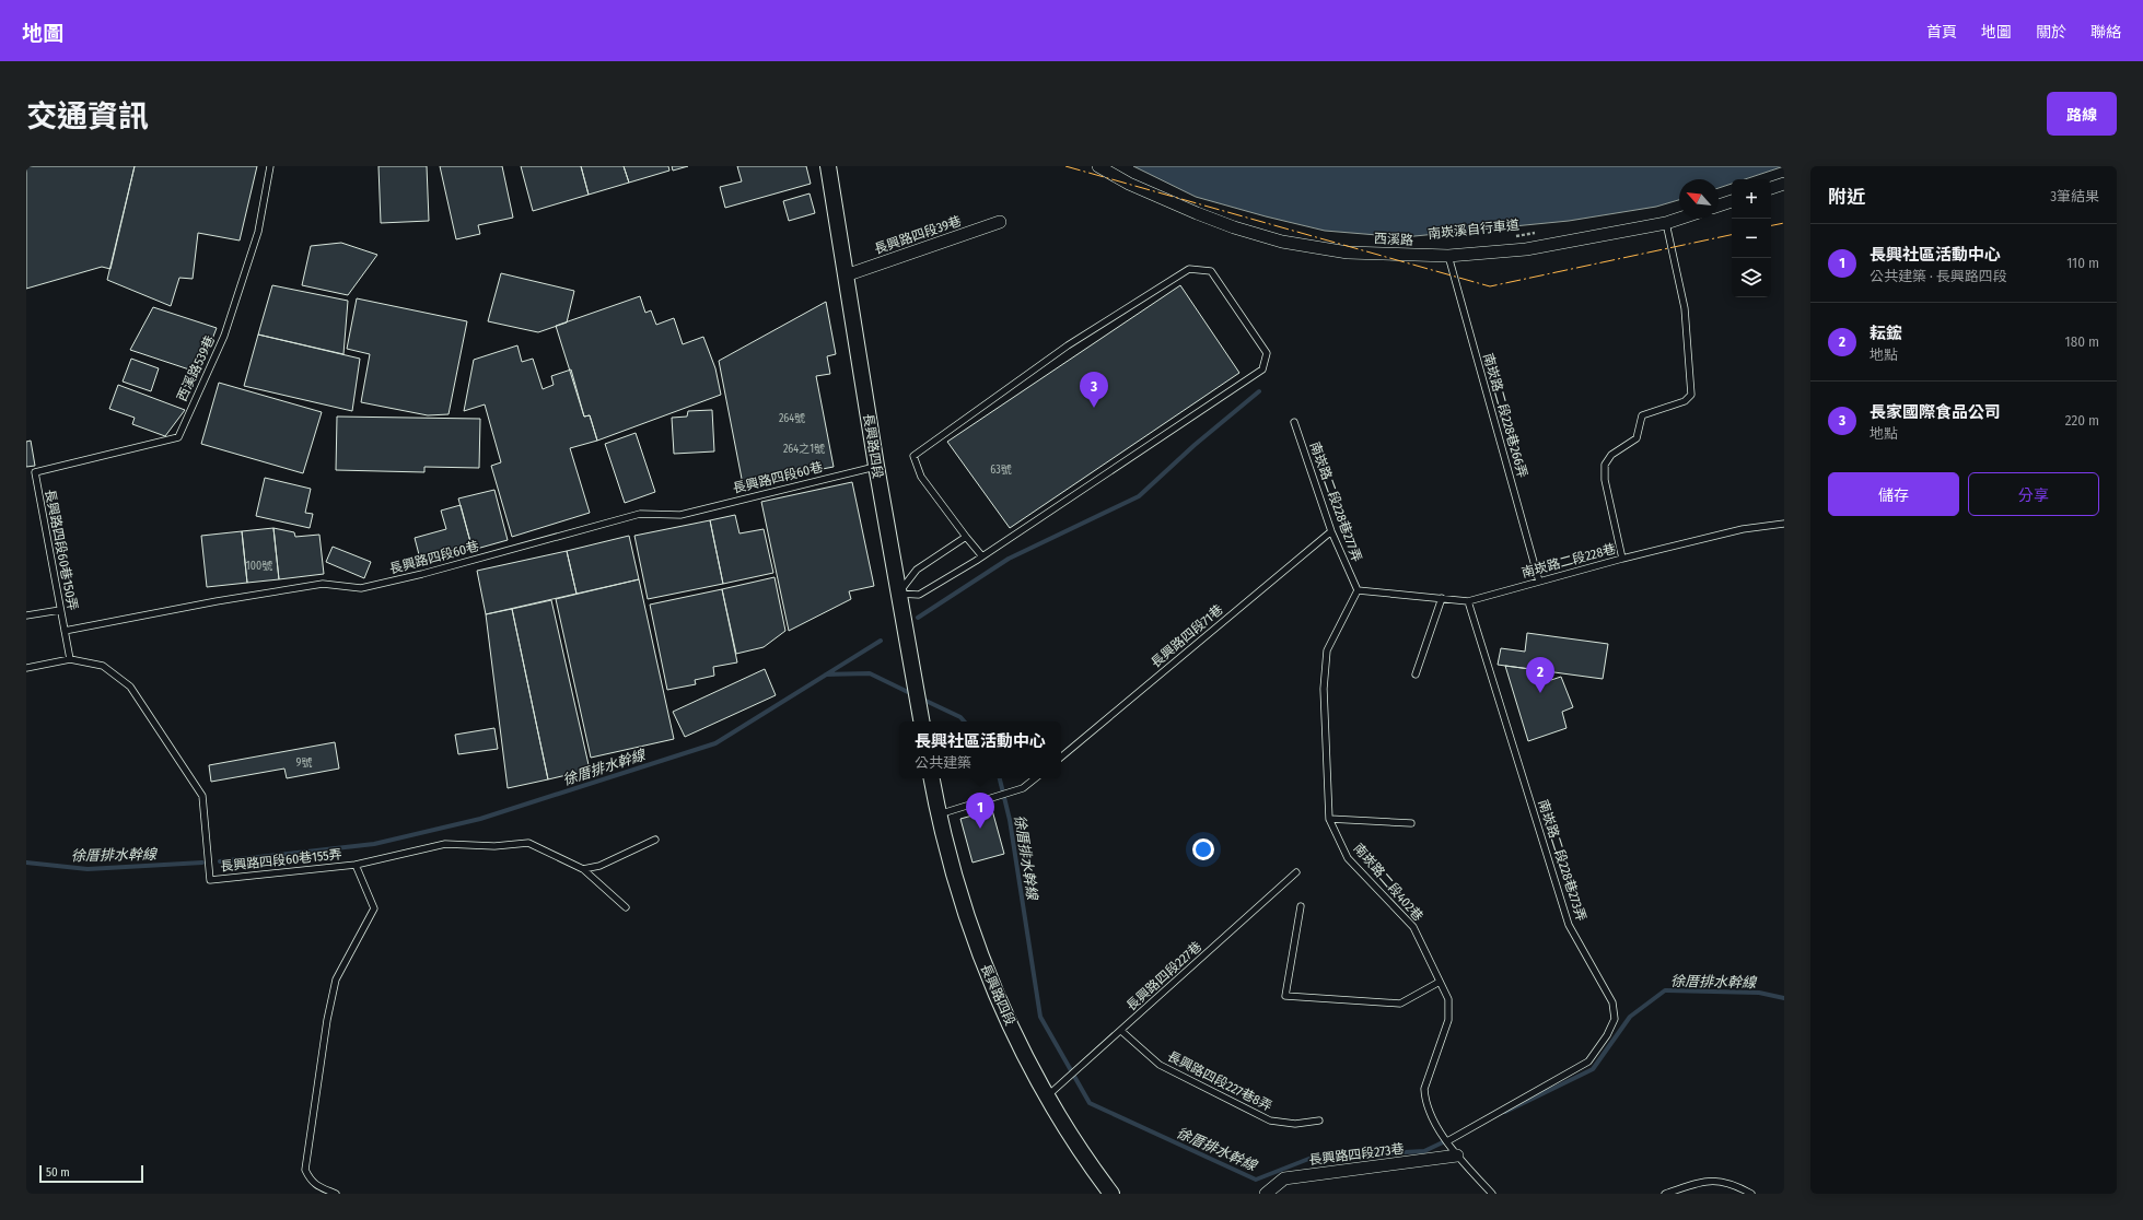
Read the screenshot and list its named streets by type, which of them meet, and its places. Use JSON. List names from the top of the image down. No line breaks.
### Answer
{"streets":{"street":["長興路四段39巷","西溪路","長興路四段","長興路四段273巷"],"lane":["西溪路539巷","南崁路二段228巷266弄","長興路四段60巷","南崁路二段228巷277弄","長興路四段60巷150弄","南崁路二段228巷","長興路四段71巷","長興路四段60巷155弄","南崁路二段228巷273弄","南崁路二段402巷","長興路四段227巷","長興路四段227巷8弄"],"path":["南崁溪自行車道"]},"crossings":[["長興路四段39巷","長興路四段"],["西溪路","南崁路二段228巷266弄"],["西溪路539巷","長興路四段60巷150弄"],["南崁路二段228巷266弄","南崁路二段228巷"],["長興路四段","長興路四段60巷"],["長興路四段","長興路四段227巷"],["長興路四段60巷","長興路四段60巷150弄"],["南崁路二段228巷277弄","南崁路二段228巷"],["南崁路二段228巷277弄","長興路四段71巷"],["南崁路二段228巷277弄","南崁路二段402巷"],["南崁路二段228巷","南崁路二段228巷273弄"],["南崁路二段228巷","南崁路二段402巷"],["南崁路二段228巷273弄","南崁路二段402巷"],["南崁路二段402巷","長興路四段273巷"],["長興路四段227巷","長興路四段227巷8弄"]],"water":["徐厝排水幹線"],"house_numbers":["264號","264之1號","63號","100號","9號"],"scale_bar":"50 m","north":"top left","page":{"header":"地圖","nav":["首頁","地圖","關於","聯絡"],"title":"交通資訊","buttons":["路線",["儲存","分享"]],"heading":["附近","3筆結果"],"map_buttons":["+","−"],"list":[{"mark":"1","name":"長興社區活動中心","note":"公共建築 · 長興路四段","value":"110 m"},{"mark":"2","name":"耘鋐","note":"地點","value":"180 m"},{"mark":"3","name":"長家國際食品公司","note":"地點","value":"220 m"}],"pins":["3","2","1"],"popup":["長興社區活動中心","公共建築"],"scale":"50 m"}}
